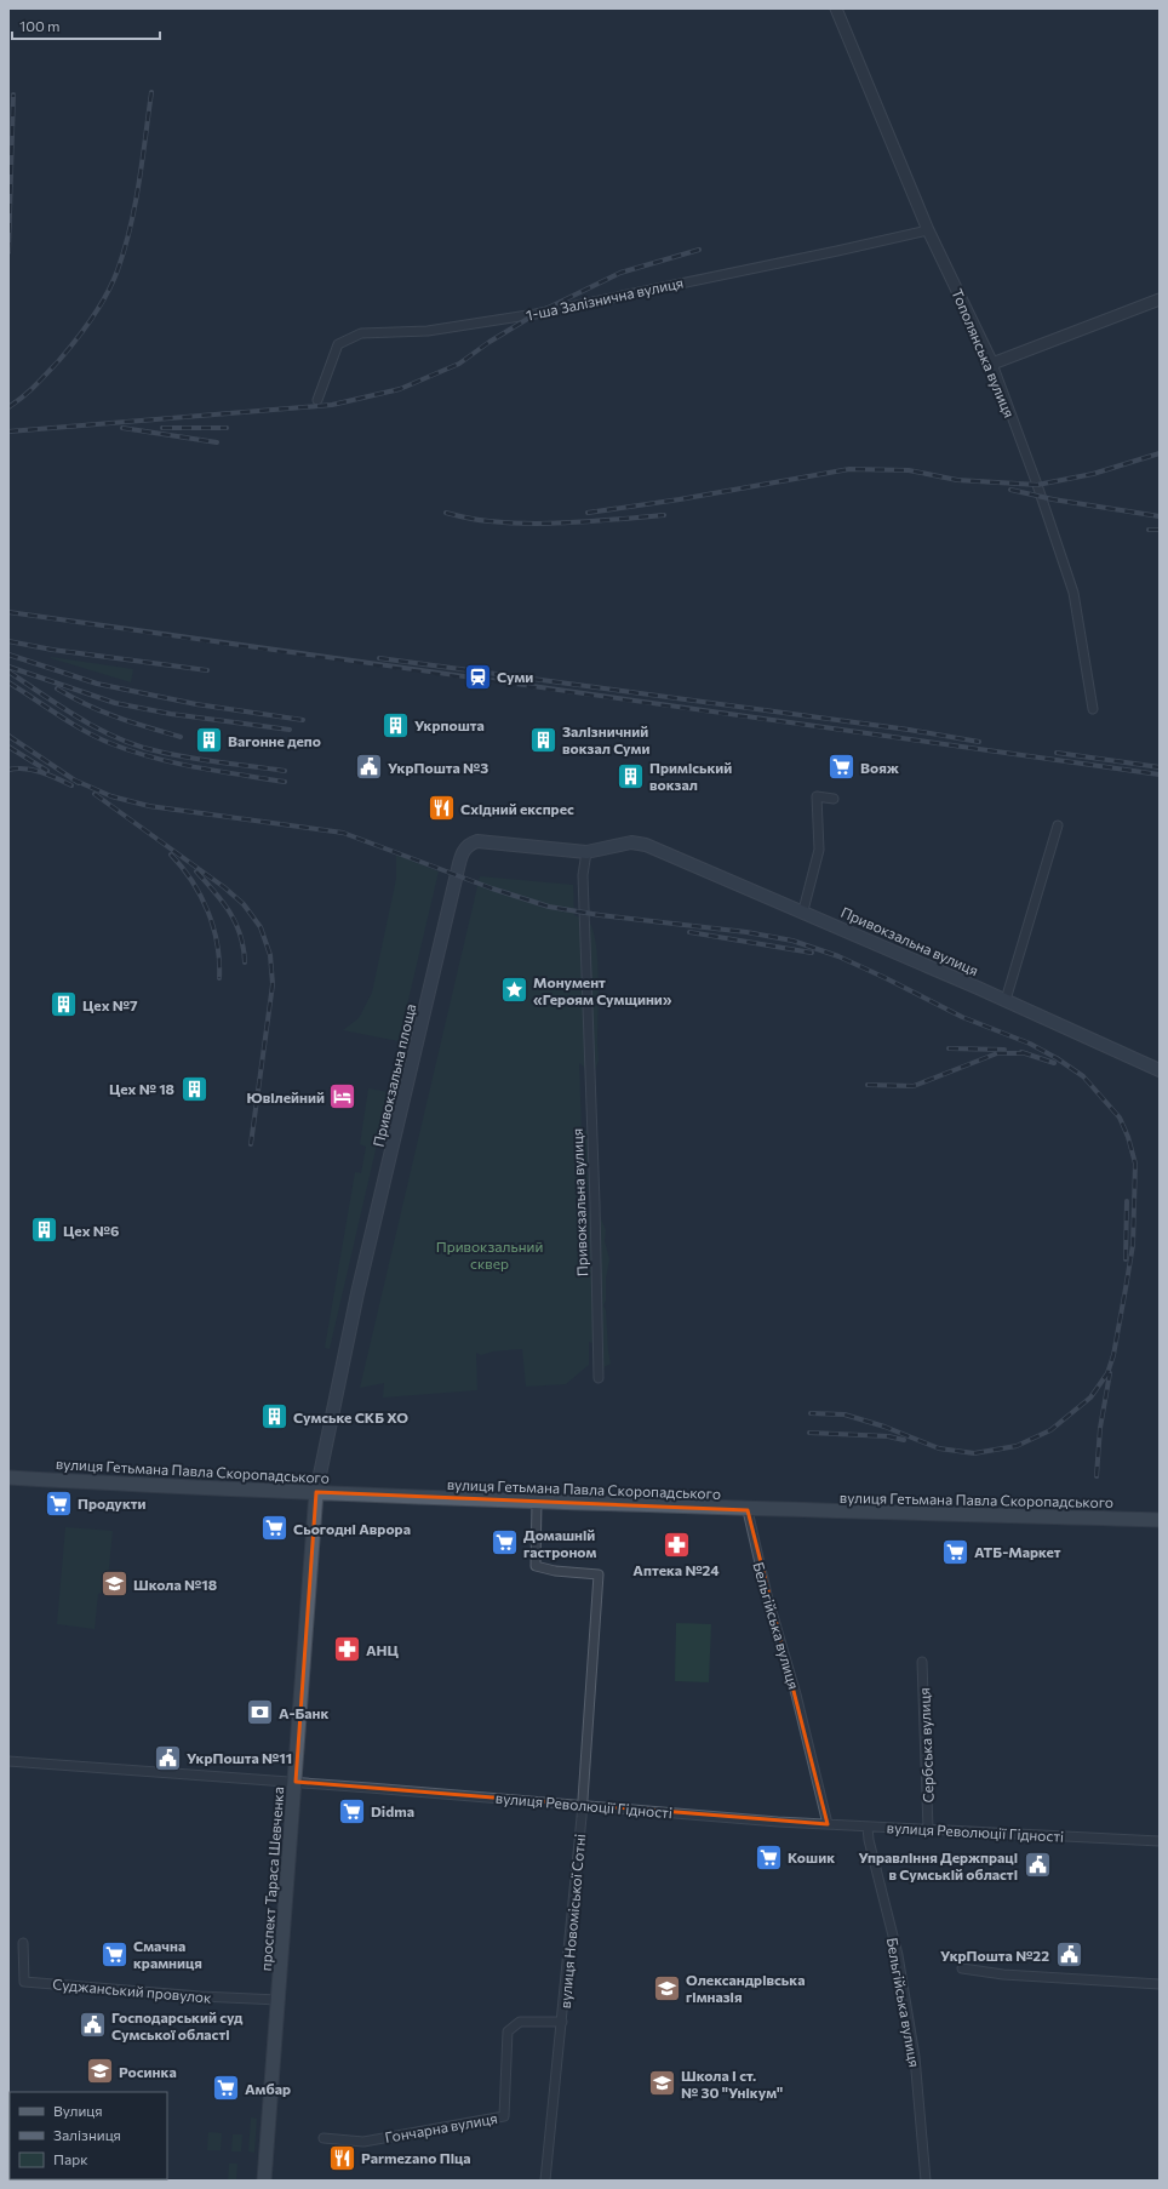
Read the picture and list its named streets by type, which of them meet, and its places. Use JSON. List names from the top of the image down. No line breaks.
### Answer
{"streets":{"main road":["Привокзальна вулиця","Привокзальна площа","вулиця Гетьмана Павла Скоропадського","проспект Тараса Шевченка"],"street":["1-ша Залізнична вулиця","Тополянська вулиця","Бельгійська вулиця","Сербська вулиця","вулиця Революції Гідності","вулиця Новоміської Сотні","Суджанський провулок","Гончарна вулиця"]},"crossings":[["1-ша Залізнична вулиця","Тополянська вулиця"],["Привокзальна вулиця","Привокзальна площа"],["Привокзальна площа","вулиця Гетьмана Павла Скоропадського"],["Привокзальна площа","проспект Тараса Шевченка"],["вулиця Гетьмана Павла Скоропадського","Бельгійська вулиця"],["вулиця Гетьмана Павла Скоропадського","проспект Тараса Шевченка"],["вулиця Гетьмана Павла Скоропадського","вулиця Новоміської Сотні"],["Бельгійська вулиця","вулиця Революції Гідності"],["Сербська вулиця","вулиця Революції Гідності"],["вулиця Революції Гідності","проспект Тараса Шевченка"],["вулиця Революції Гідності","вулиця Новоміської Сотні"],["проспект Тараса Шевченка","Суджанський провулок"],["вулиця Новоміської Сотні","Гончарна вулиця"]],"parks":["Привокзальний сквер"],"places":{"station":["Суми"],"building":["Укрпошта","Залізничний вокзал Суми","Вагонне депо","Приміський вокзал","Цех №7","Цех № 18","Цех №6","Сумське СКБ ХО"],"public building":["УкрПошта №3","УкрПошта №11","Управління Держпраці в Сумській області","УкрПошта №22","Господарський суд Сумської області"],"supermarket":["Вояж","Продукти","Сьогодні Аврора","Домашній гастроном","АТБ-Маркет","Didma","Кошик","Смачна крамниця","Амбар"],"restaurant":["Східний експрес","Parmezano Піца"],"place":["Монумент «Героям Сумщини»"],"hotel":["Ювілейний"],"pharmacy":["Аптека №24","АНЦ"],"school or university":["Школа №18","Олександрівська гімназія","Росинка","Школа І ст. № 30 \"Унікум\""],"bank":["А-Банк"]},"legend":["Вулиця","Залізниця","Парк"],"scale_bar":"100 m"}
